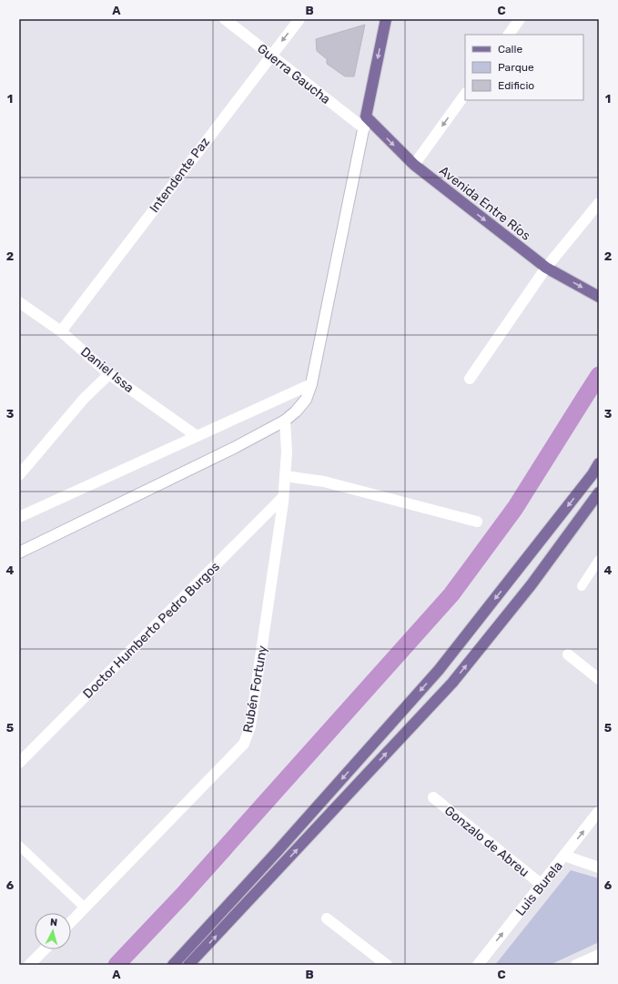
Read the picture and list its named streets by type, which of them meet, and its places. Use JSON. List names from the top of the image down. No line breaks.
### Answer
{"streets":{"main road":["Avenida Entre Ríos"],"street":["Guerra Gaucha","Intendente Paz","Daniel Issa","Doctor Humberto Pedro Burgos","Rubén Fortuny","Gonzalo de Abreu","Luis Burela"]},"crossings":[["Guerra Gaucha","Intendente Paz"],["Intendente Paz","Daniel Issa"],["Doctor Humberto Pedro Burgos","Rubén Fortuny"],["Gonzalo de Abreu","Luis Burela"]],"one_way":["Avenida Entre Ríos","Luis Burela"],"legend":["Calle","Parque","Edificio"],"north":"top","grid":{"columns":["A","B","C"],"rows":["1","2","3","4","5","6"]}}
